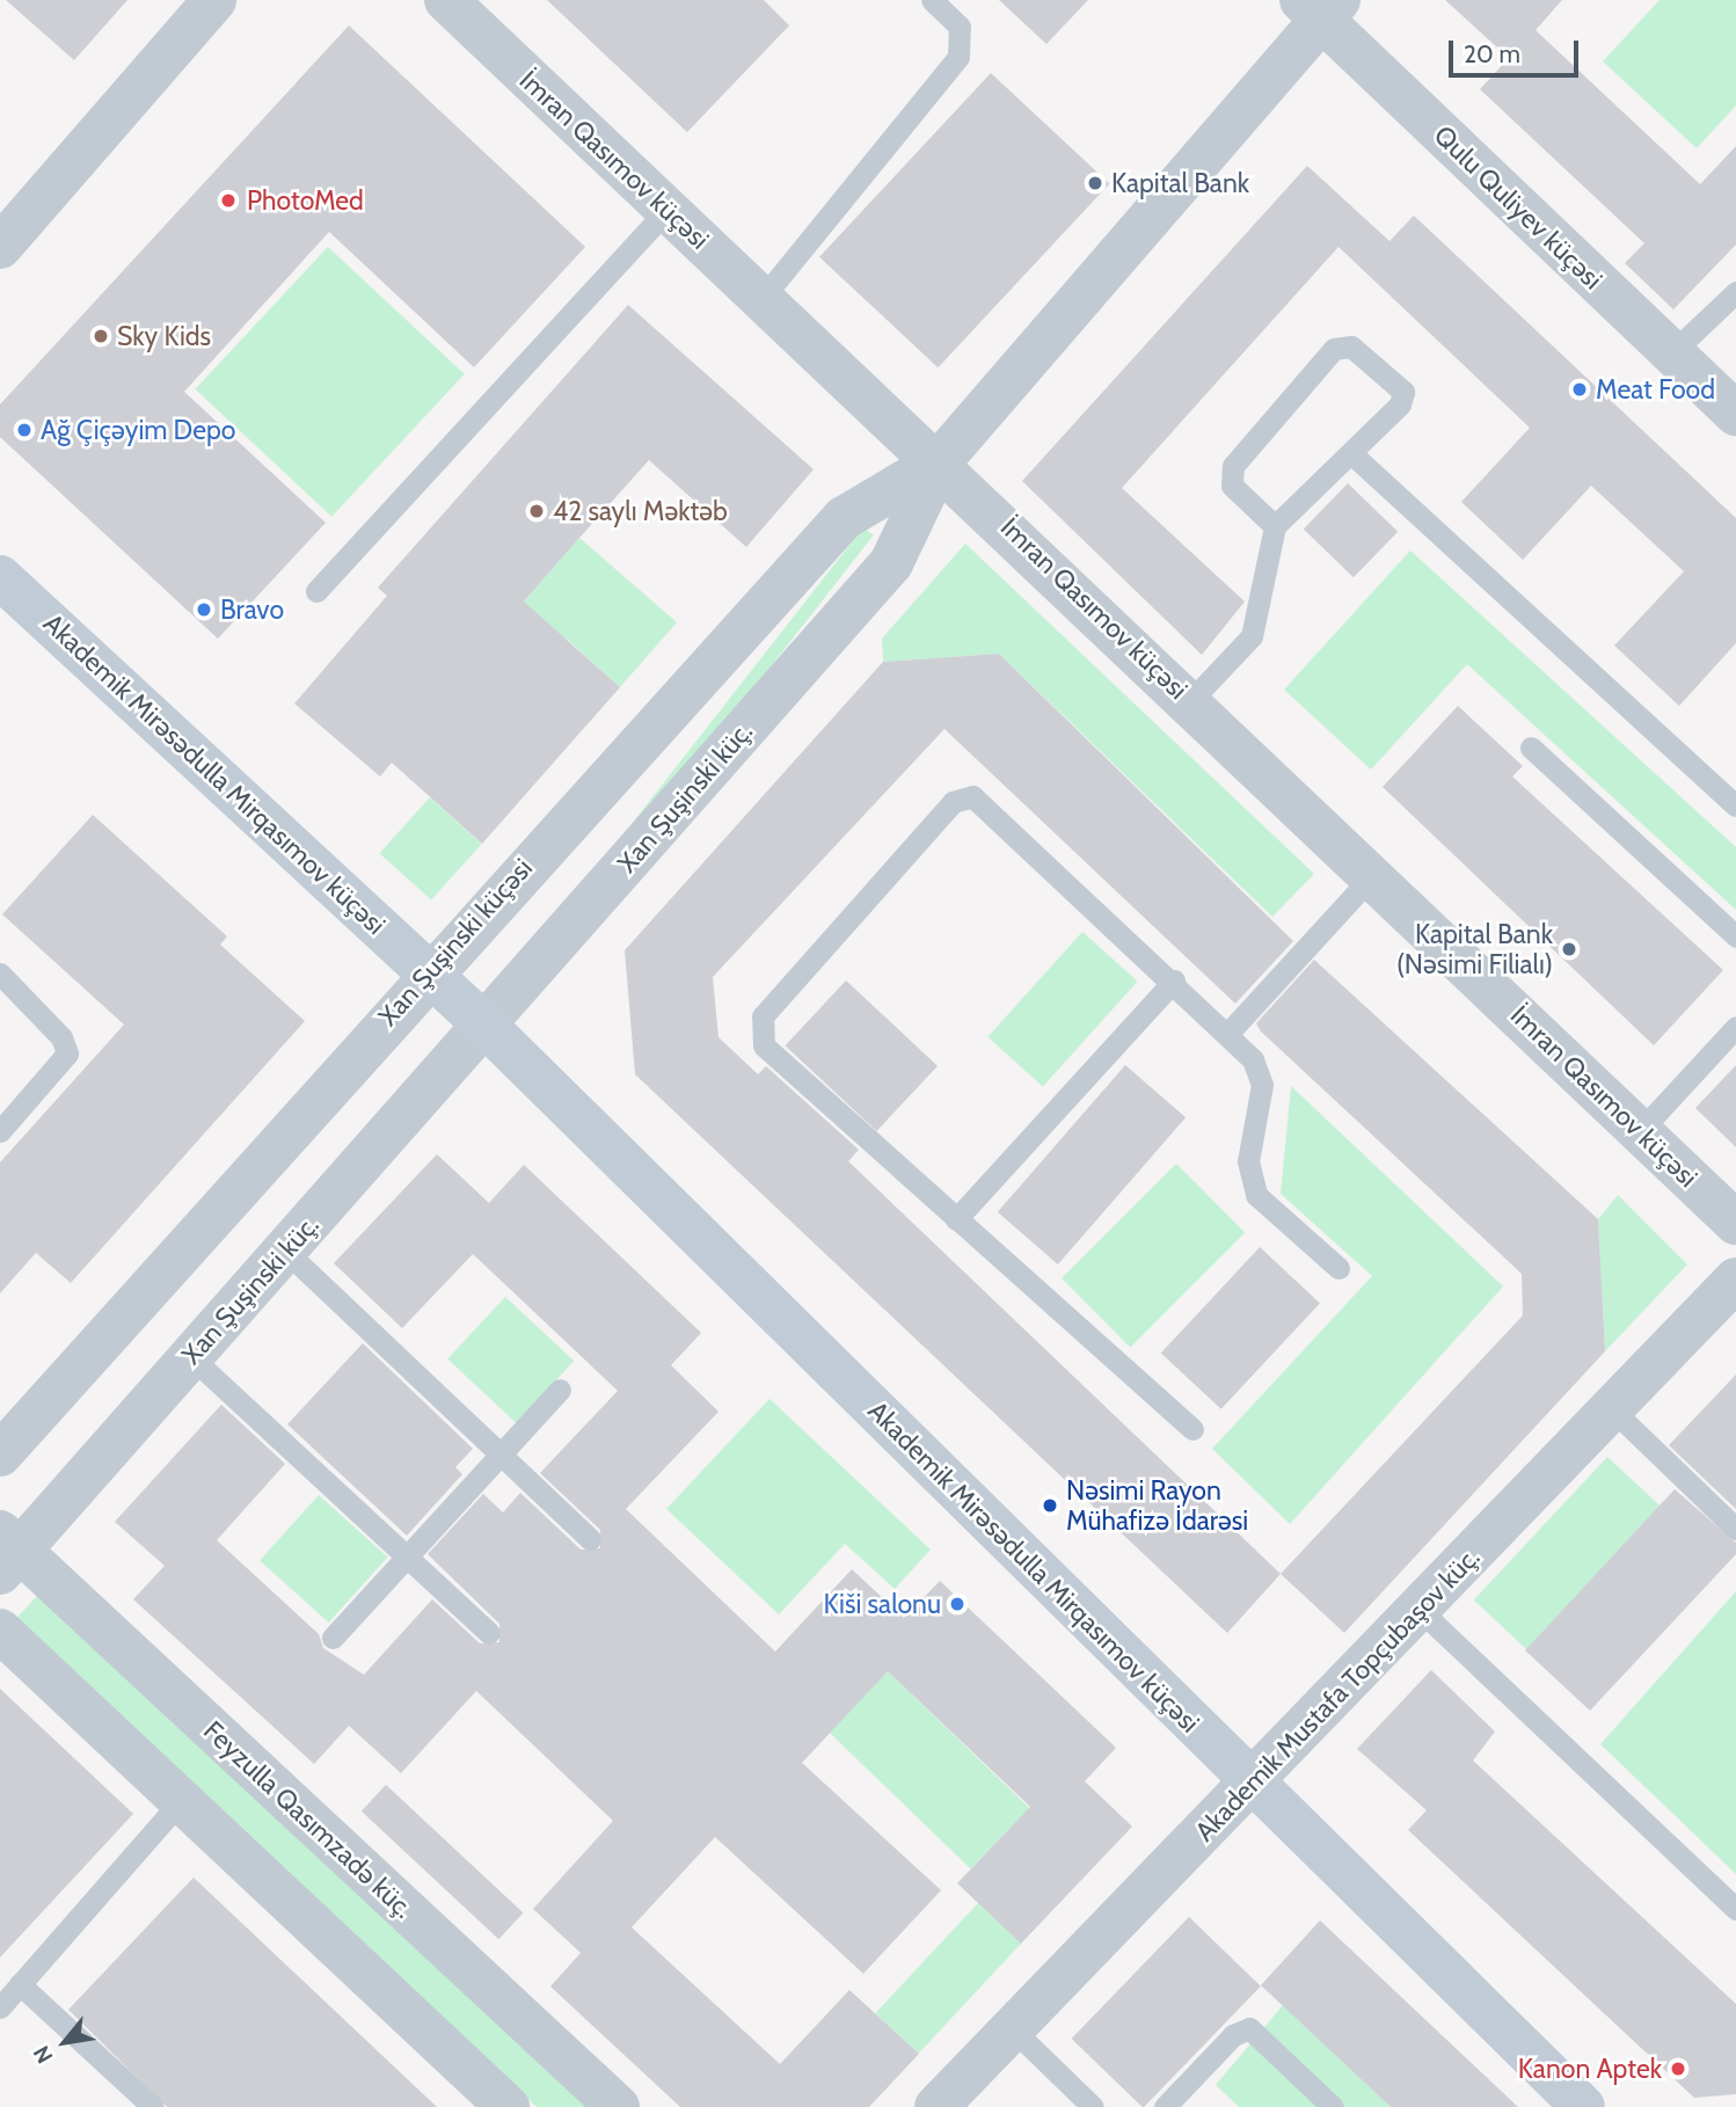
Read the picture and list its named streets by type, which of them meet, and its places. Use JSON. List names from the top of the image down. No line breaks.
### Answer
{"streets":{"street":["İmran Qasımov küçəsi","Qulu Quliyev küçəsi","Akademik Mirəsədulla Mirqasımov küçəsi","Xan Şuşinski küç.","Xan Şuşinski küçəsi","Akademik Mustafa Topçubaşov küç.","Feyzulla Qasımzadə küç."]},"crossings":[["İmran Qasımov küçəsi","Xan Şuşinski küç."],["İmran Qasımov küçəsi","Xan Şuşinski küçəsi"],["Qulu Quliyev küçəsi","Xan Şuşinski küç."],["Akademik Mirəsədulla Mirqasımov küçəsi","Xan Şuşinski küç."],["Akademik Mirəsədulla Mirqasımov küçəsi","Xan Şuşinski küçəsi"],["Akademik Mirəsədulla Mirqasımov küçəsi","Akademik Mustafa Topçubaşov küç."],["Xan Şuşinski küç.","Xan Şuşinski küçəsi"],["Xan Şuşinski küç.","Feyzulla Qasımzadə küç."]],"places":["Kapital Bank","PhotoMed","Sky Kids","Meat Food","Ağ Çiçəyim Depo","42 saylı Məktəb","Bravo","Kapital Bank (Nəsimi Filialı)","Nəsimi Rayon Mühafizə İdarəsi","Kiši salonu","Kanon Aptek"],"scale_bar":"20 m","north":"bottom left"}
